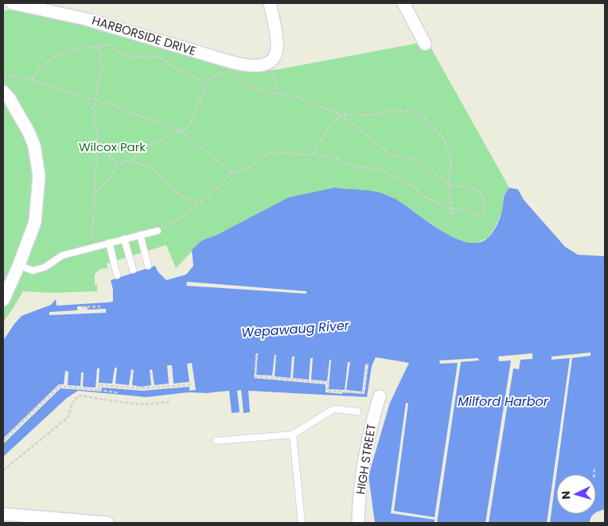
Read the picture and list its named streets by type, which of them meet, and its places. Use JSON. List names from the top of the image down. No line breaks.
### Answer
{"streets":{"street":["HARBORSIDE DRIVE","HIGH STREET"]},"water":["Wepawaug River","Milford Harbor"],"parks":["Wilcox Park"],"north":"left"}
